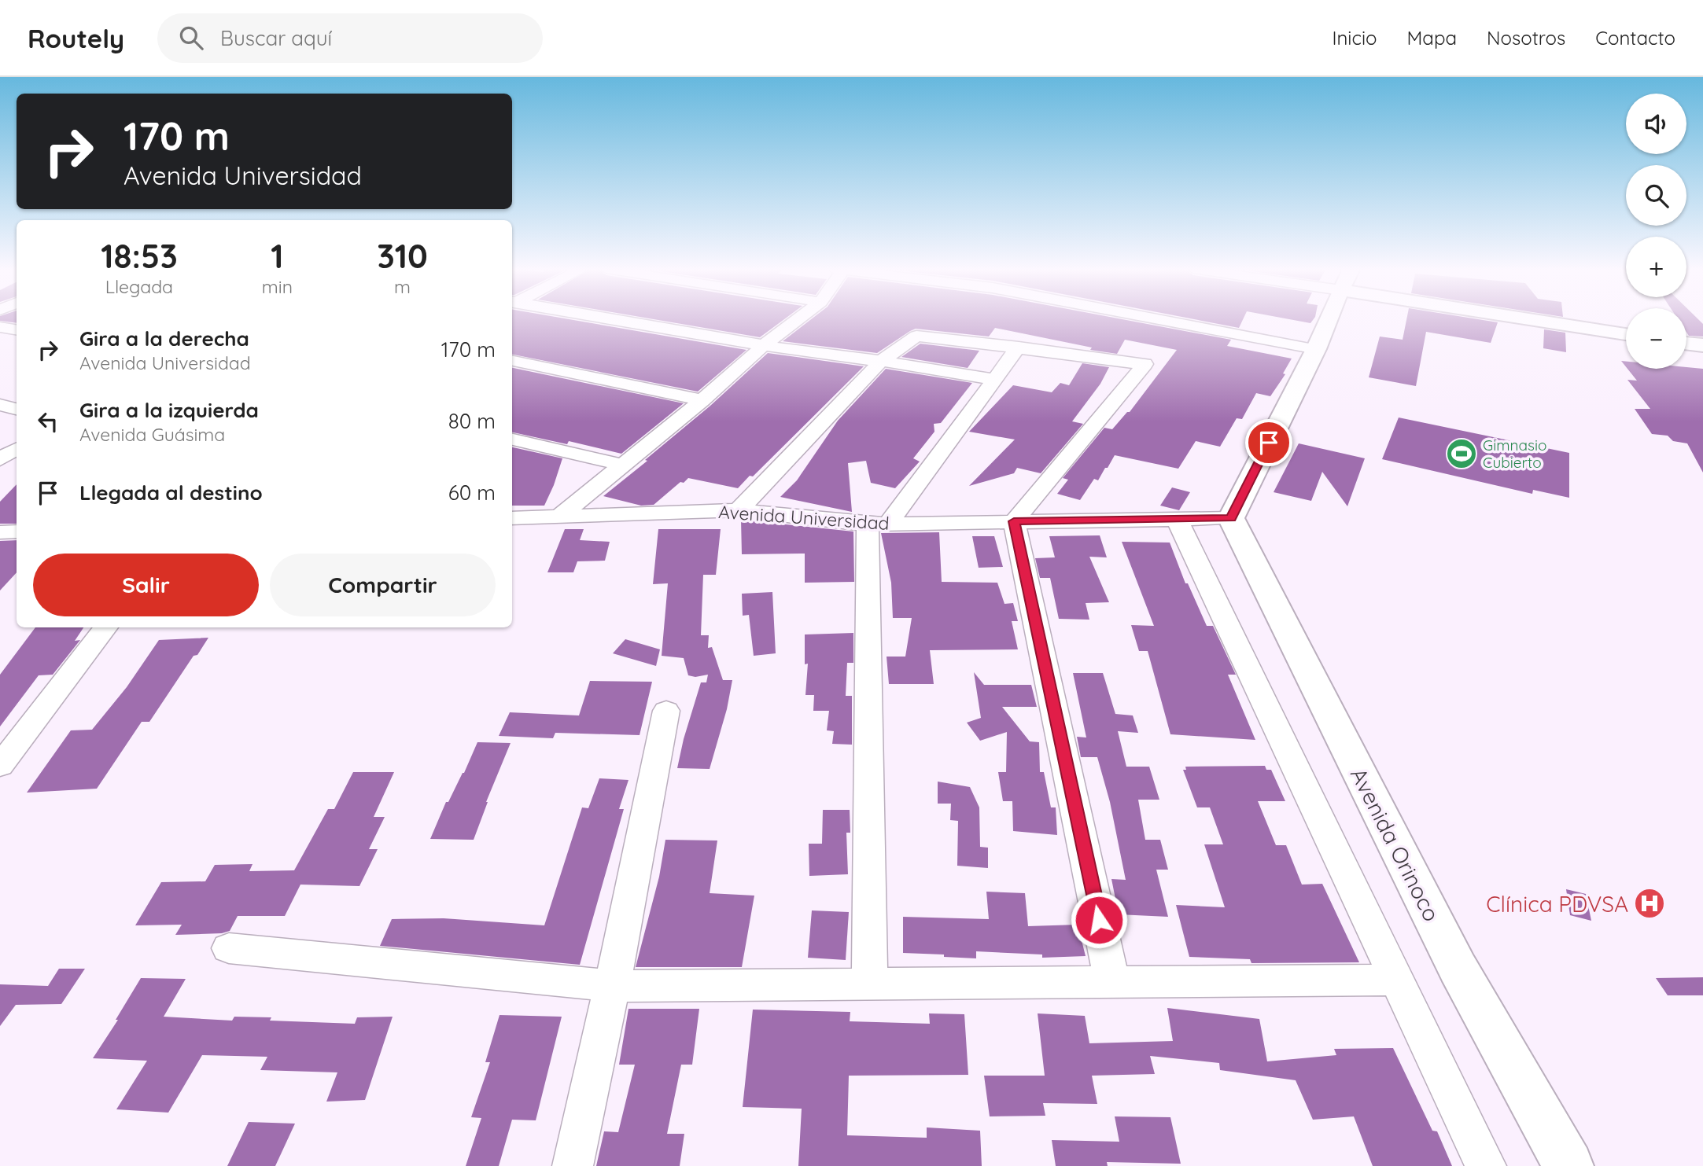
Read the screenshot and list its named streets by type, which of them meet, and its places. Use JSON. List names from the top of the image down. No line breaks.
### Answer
{"streets":{"main road":["Avenida Orinoco"],"street":["Avenida Universidad"]},"crossings":[["Avenida Universidad","Avenida Orinoco"]],"places":{"sports":["Gimnasio Cubierto"],"hospital":["Clínica PDVSA"]},"page":{"header":"Routely","search":"Buscar aquí","nav":["Inicio","Mapa","Nosotros","Contacto"],"map_buttons":["+","−"],"turn":["170 m","Avenida Universidad"],"eta":["18:53","Llegada","1","min","310","m"],"list":[{"name":"Gira a la derecha","note":"Avenida Universidad","value":"170 m"},{"name":"Gira a la izquierda","note":"Avenida Guásima","value":"80 m"},{"name":"Llegada al destino","value":"60 m"}],"buttons":["Salir","Compartir"]}}
